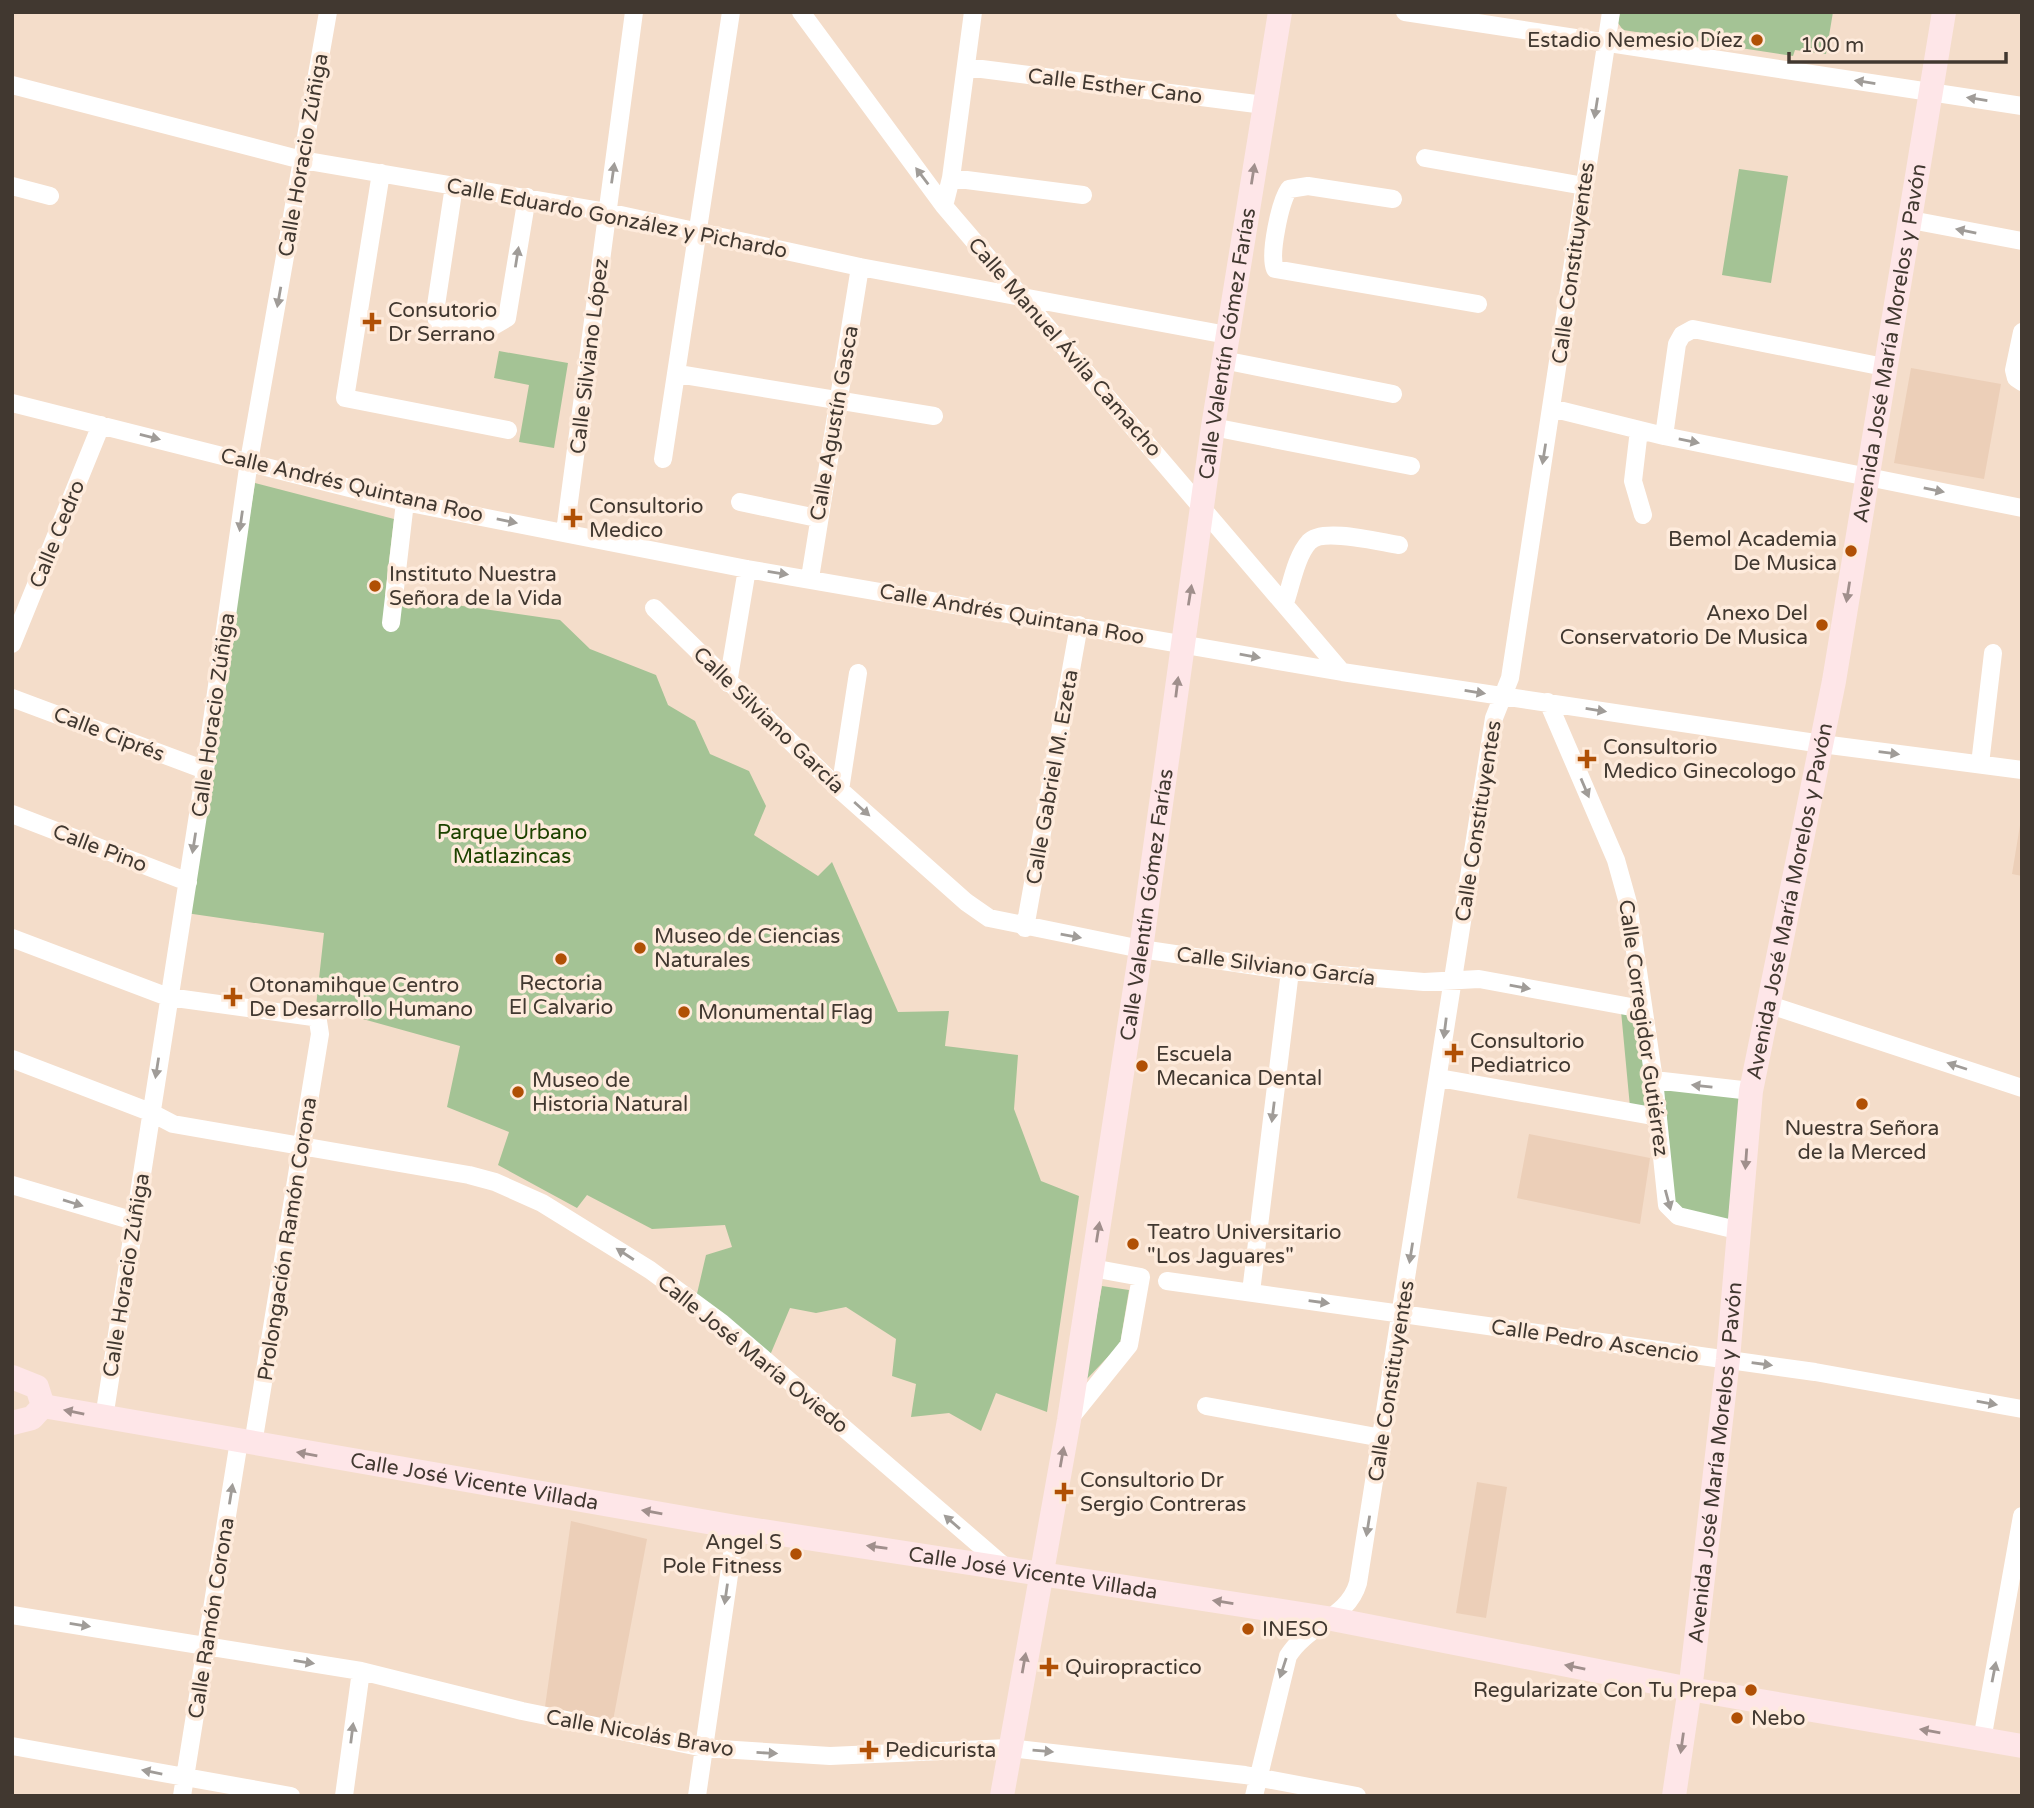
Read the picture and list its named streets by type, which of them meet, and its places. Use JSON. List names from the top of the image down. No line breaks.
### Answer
{"streets":{"main road":["Calle Valentín Gómez Farías","Avenida José María Morelos y Pavón","Calle José Vicente Villada"],"street":["Calle Esther Cano","Calle Horacio Zúñiga","Calle Eduardo González y Pichardo","Calle Constituyentes","Calle Manuel Ávila Camacho","Calle Silviano López","Calle Agustín Gasca","Calle Andrés Quintana Roo","Calle Cedro","Calle Silviano García","Calle Ciprés","Calle Gabriel M. Ezeta","Calle Pino","Calle Corregidor Gutiérrez","Prolongación Ramón Corona","Calle Pedro Ascencio","Calle José María Oviedo","Calle Ramón Corona","Calle Nicolás Bravo"]},"crossings":[["Calle Esther Cano","Calle Valentín Gómez Farías"],["Calle Horacio Zúñiga","Calle Eduardo González y Pichardo"],["Calle Horacio Zúñiga","Calle Andrés Quintana Roo"],["Calle Horacio Zúñiga","Calle Ciprés"],["Calle Horacio Zúñiga","Calle Pino"],["Calle Horacio Zúñiga","Prolongación Ramón Corona"],["Calle Horacio Zúñiga","Calle José María Oviedo"],["Calle Horacio Zúñiga","Calle José Vicente Villada"],["Calle Eduardo González y Pichardo","Calle Valentín Gómez Farías"],["Calle Eduardo González y Pichardo","Calle Manuel Ávila Camacho"],["Calle Eduardo González y Pichardo","Calle Silviano López"],["Calle Eduardo González y Pichardo","Calle Agustín Gasca"],["Calle Constituyentes","Calle Andrés Quintana Roo"],["Calle Constituyentes","Calle Silviano García"],["Calle Constituyentes","Calle Pedro Ascencio"],["Calle Constituyentes","Calle José Vicente Villada"],["Calle Constituyentes","Calle Nicolás Bravo"],["Calle Valentín Gómez Farías","Calle Manuel Ávila Camacho"],["Calle Valentín Gómez Farías","Calle Andrés Quintana Roo"],["Calle Valentín Gómez Farías","Calle Silviano García"],["Calle Valentín Gómez Farías","Calle José Vicente Villada"],["Calle Valentín Gómez Farías","Calle Nicolás Bravo"],["Avenida José María Morelos y Pavón","Calle Andrés Quintana Roo"],["Avenida José María Morelos y Pavón","Calle Corregidor Gutiérrez"],["Avenida José María Morelos y Pavón","Calle Pedro Ascencio"],["Avenida José María Morelos y Pavón","Calle José Vicente Villada"],["Calle Manuel Ávila Camacho","Calle Andrés Quintana Roo"],["Calle Silviano López","Calle Andrés Quintana Roo"],["Calle Agustín Gasca","Calle Andrés Quintana Roo"],["Calle Andrés Quintana Roo","Calle Cedro"],["Calle Andrés Quintana Roo","Calle Gabriel M. Ezeta"],["Calle Andrés Quintana Roo","Calle Corregidor Gutiérrez"],["Calle Silviano García","Calle Gabriel M. Ezeta"],["Calle Silviano García","Calle Corregidor Gutiérrez"],["Prolongación Ramón Corona","Calle José María Oviedo"],["Prolongación Ramón Corona","Calle José Vicente Villada"],["Prolongación Ramón Corona","Calle Ramón Corona"],["Calle José María Oviedo","Calle José Vicente Villada"],["Calle José Vicente Villada","Calle Ramón Corona"],["Calle Ramón Corona","Calle Nicolás Bravo"]],"one_way":["Calle Horacio Zúñiga","Calle Constituyentes","Calle Valentín Gómez Farías","Calle Andrés Quintana Roo","Calle Corregidor Gutiérrez","Calle José María Oviedo","Calle José Vicente Villada","Calle Ramón Corona"],"parks":["Parque Urbano Matlazincas"],"places":{"other":["Estadio Nemesio Díez","Bemol Academia De Musica","Instituto Nuestra Señora de la Vida","Anexo Del Conservatorio De Musica","Museo de Ciencias Naturales","Rectoria El Calvario","Monumental Flag","Escuela Mecanica Dental","Museo de Historia Natural","Nuestra Señora de la Merced","Teatro Universitario \"Los Jaguares\"","Angel S Pole Fitness","INESO","Regularizate Con Tu Prepa","Nebo"],"health":["Consutorio Dr Serrano","Consultorio Medico","Consultorio Medico Ginecologo","Otonamihque Centro De Desarrollo Humano","Consultorio Pediatrico","Consultorio Dr Sergio Contreras","Quiropractico","Pedicurista"]},"scale_bar":"100 m"}
